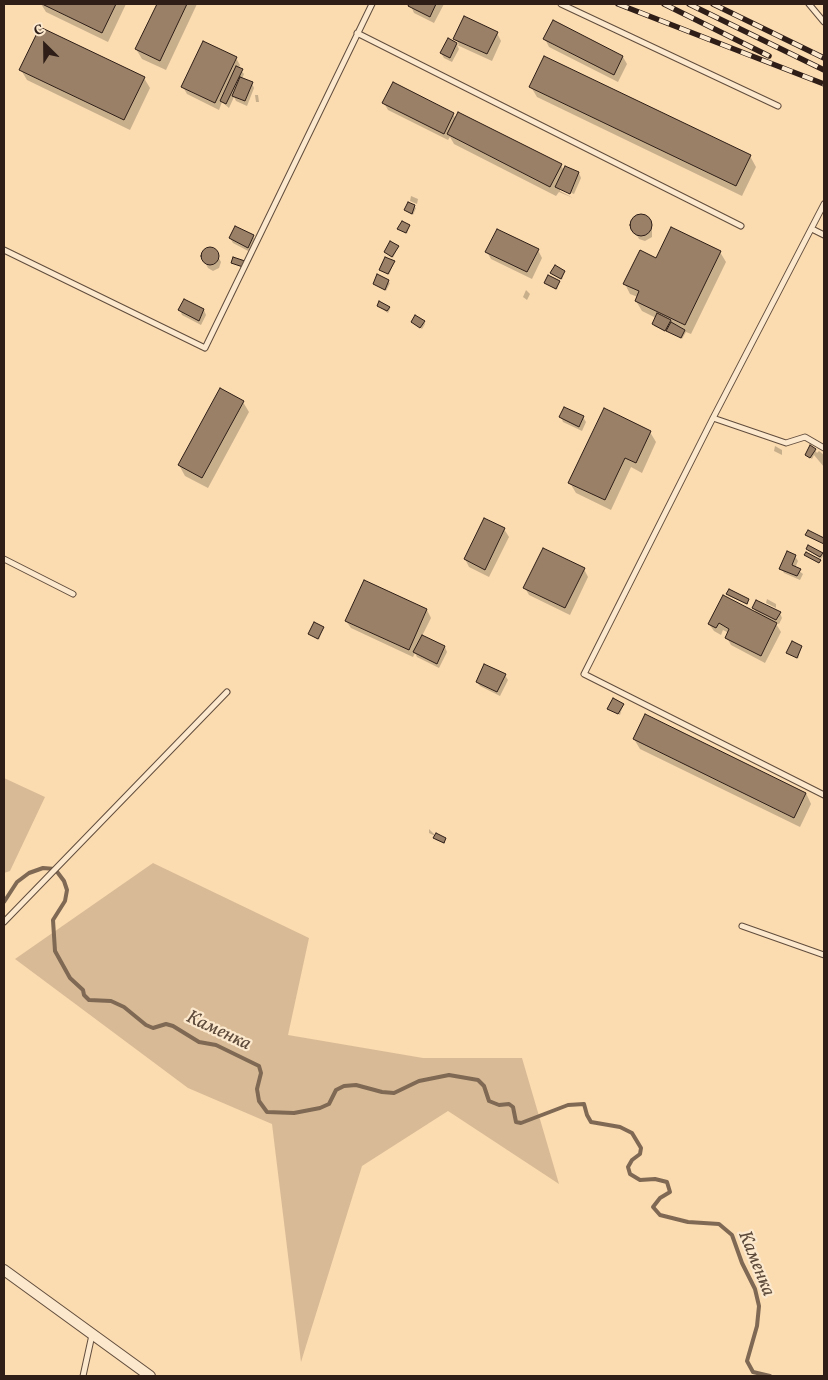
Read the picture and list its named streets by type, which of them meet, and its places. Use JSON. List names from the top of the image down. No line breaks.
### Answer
{"water":["Каменка"],"north":"top left"}
